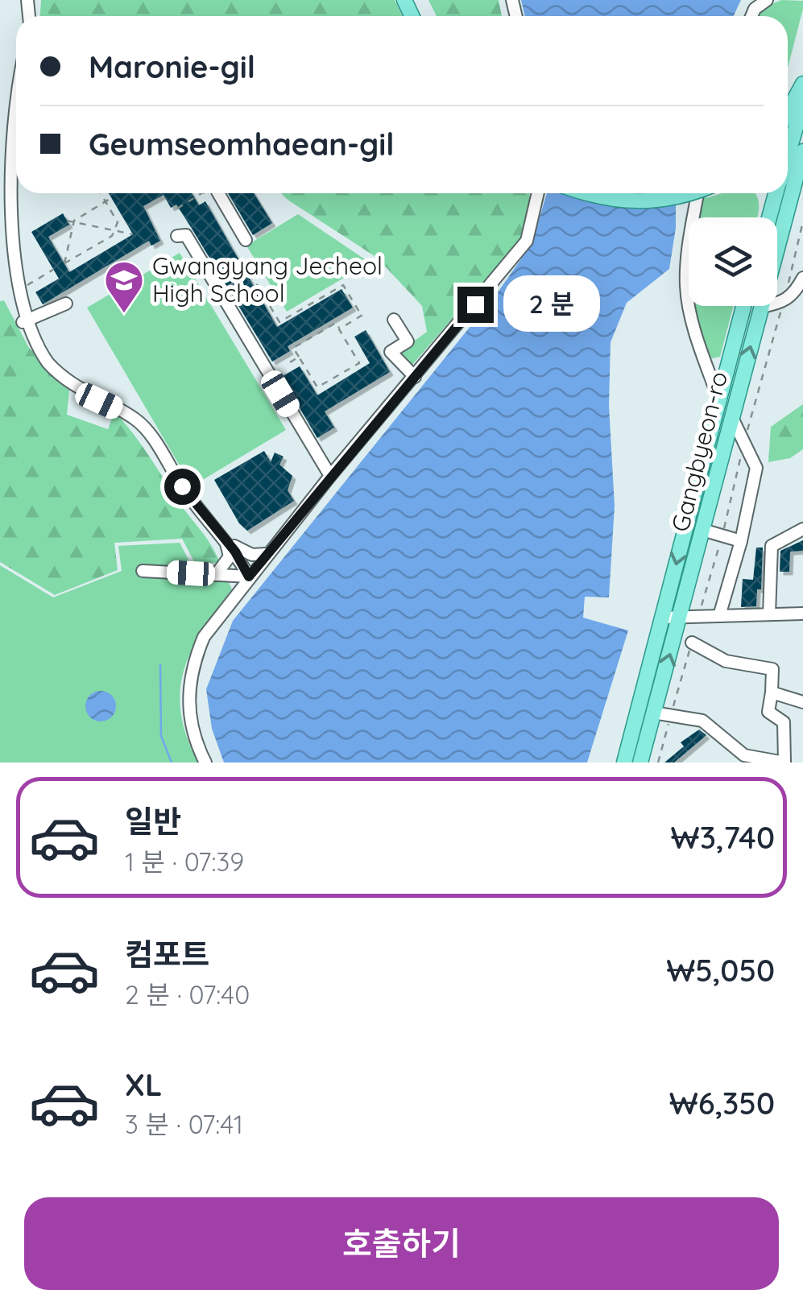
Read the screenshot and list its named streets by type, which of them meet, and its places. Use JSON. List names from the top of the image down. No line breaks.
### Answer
{"streets":{"main road":["Gangbyeon-ro"]},"places":{"school or university":["Gwangyang Jecheol High School"]},"page":{"banner":["Maronie-gil","Geumseomhaean-gil"],"bubble":"2 분","list":[{"name":"일반","note":"1 분 · 07:39","value":"₩3,740"},{"name":"컴포트","note":"2 분 · 07:40","value":"₩5,050"},{"name":"XL","note":"3 분 · 07:41","value":"₩6,350"}],"buttons":"호출하기"}}
